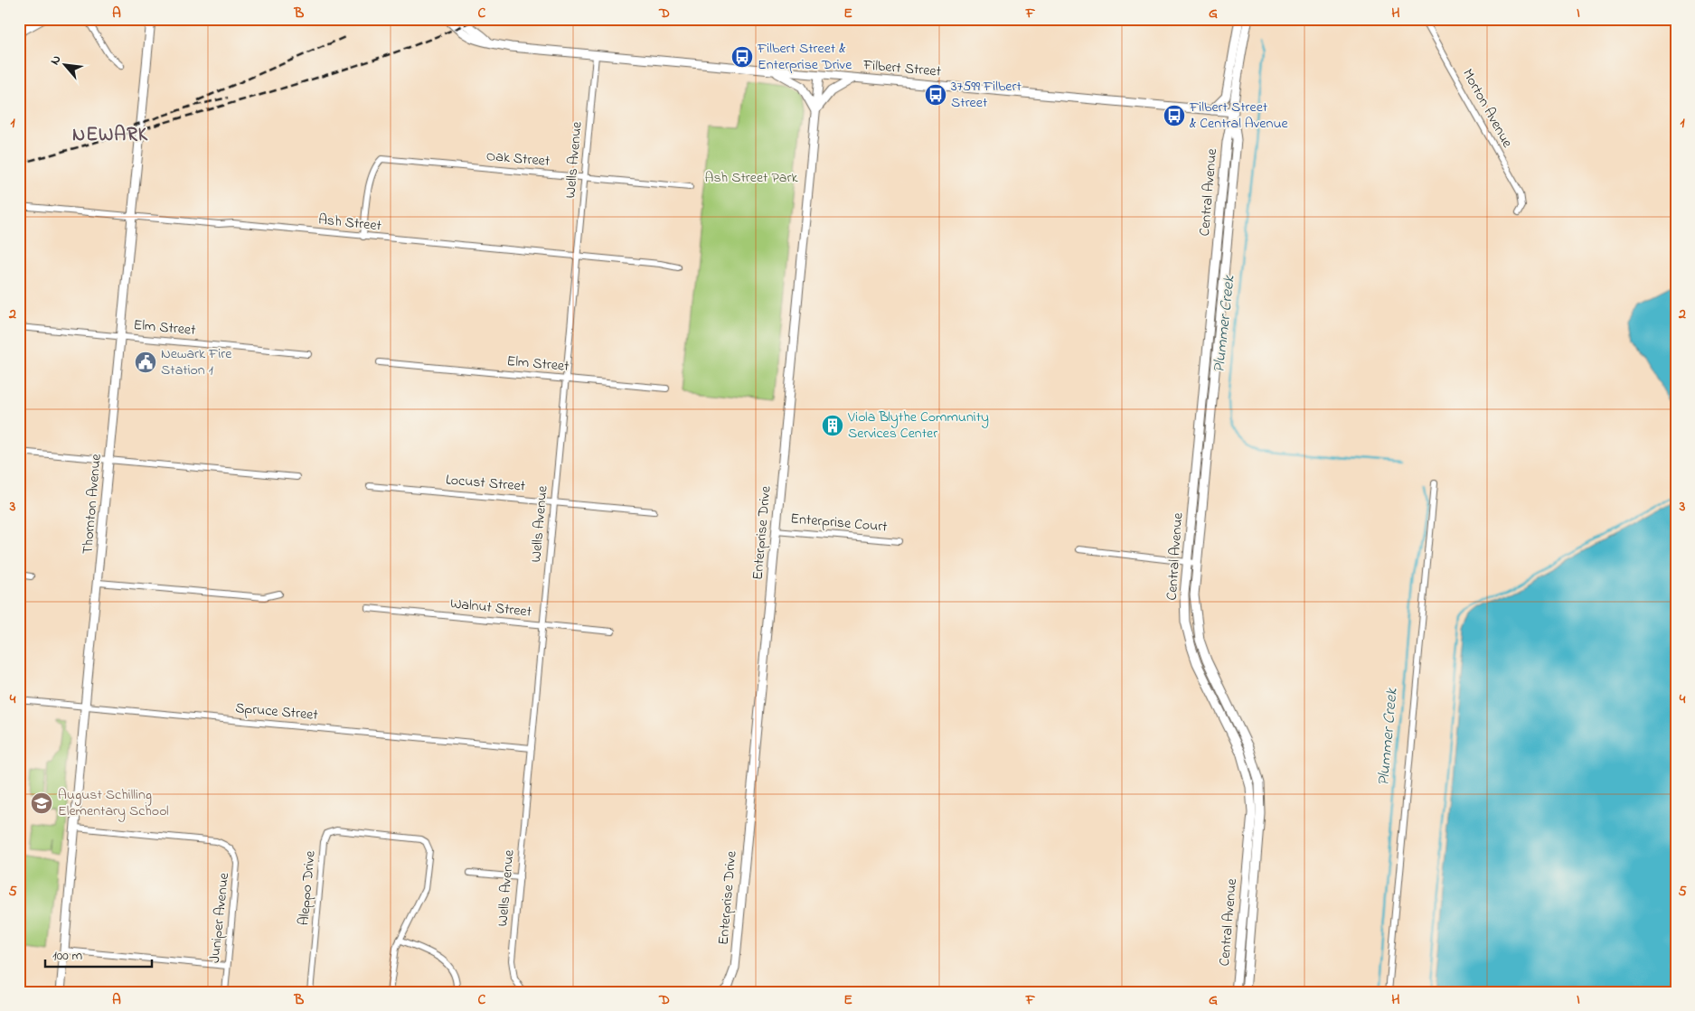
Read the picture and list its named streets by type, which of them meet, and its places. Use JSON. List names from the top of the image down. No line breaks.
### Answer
{"streets":{"street":["Filbert Street","Morton Avenue","Oak Street","Wells Avenue","Central Avenue","Ash Street","Elm Street","Locust Street","Thornton Avenue","Enterprise Court","Enterprise Drive","Walnut Street","Spruce Street","Aleppo Drive","Juniper Avenue"]},"crossings":[["Filbert Street","Wells Avenue"],["Filbert Street","Central Avenue"],["Filbert Street","Enterprise Drive"],["Oak Street","Wells Avenue"],["Oak Street","Ash Street"],["Wells Avenue","Ash Street"],["Wells Avenue","Elm Street"],["Wells Avenue","Locust Street"],["Wells Avenue","Walnut Street"],["Wells Avenue","Spruce Street"],["Ash Street","Thornton Avenue"],["Elm Street","Thornton Avenue"],["Thornton Avenue","Spruce Street"],["Thornton Avenue","Juniper Avenue"],["Enterprise Court","Enterprise Drive"]],"districts":["NEWARK"],"water":["Plummer Creek"],"parks":["Ash Street Park"],"places":{"bus stop":["Filbert Street & Enterprise Drive","37599 Filbert Street","Filbert Street & Central Avenue"],"public building":["Newark Fire Station 1"],"building":["Viola Blythe Community Services Center"],"school or university":["August Schilling Elementary School"]},"scale_bar":"100 m","north":"top left","grid":{"columns":["A","B","C","D","E","F","G","H","I"],"rows":["1","2","3","4","5"]}}
